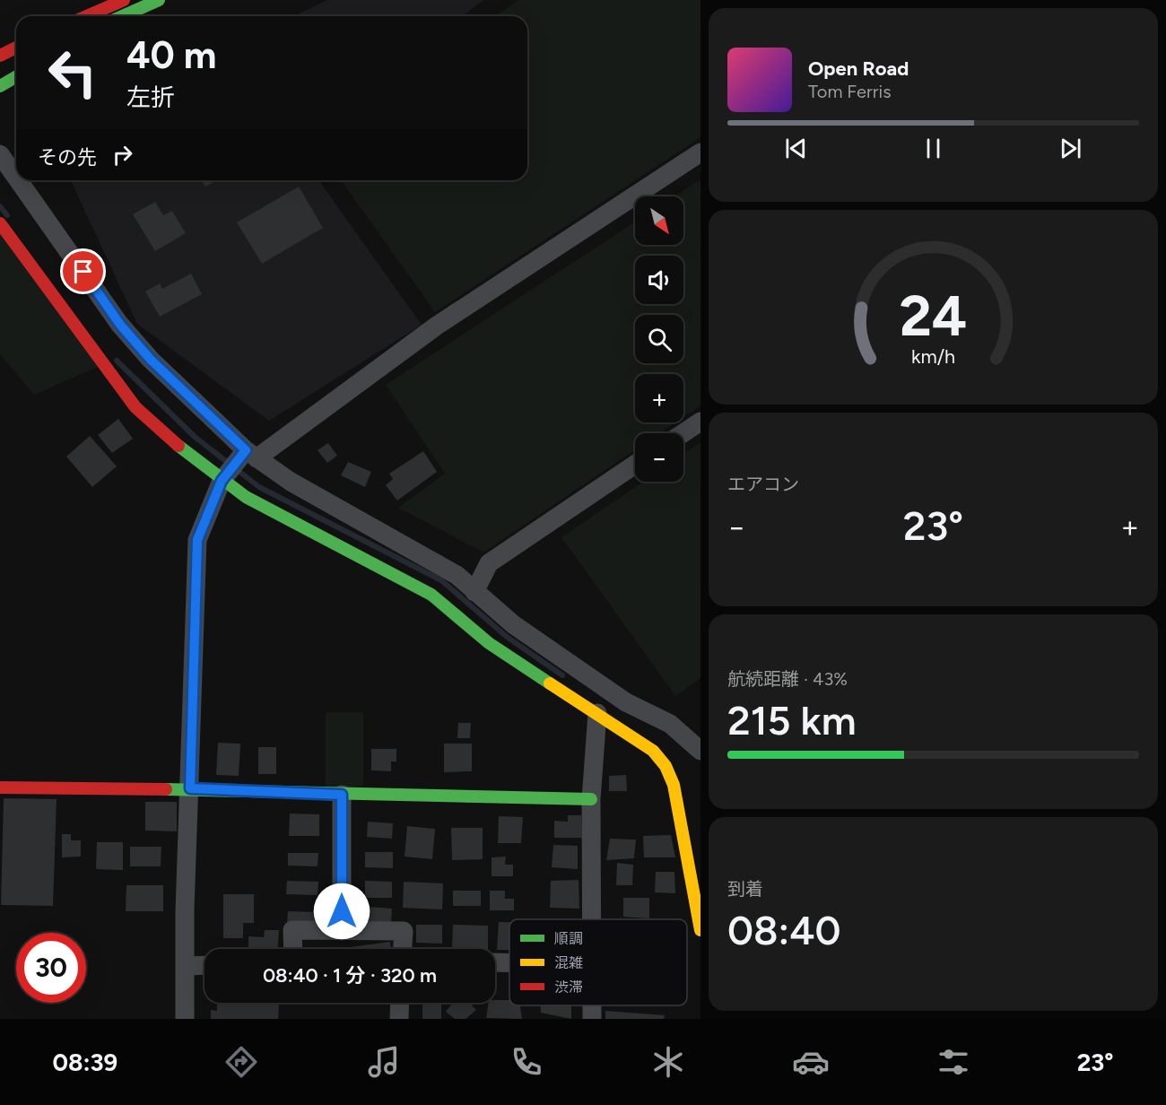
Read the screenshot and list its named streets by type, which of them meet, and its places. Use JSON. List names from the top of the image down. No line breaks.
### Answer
{"legend":["順調","混雑","渋滞"],"north":"bottom right","page":{"turn":["40 m","左折"],"song":["Open Road","Tom Ferris"],"then":"その先","map_buttons":["+","−"],"tile":["エアコン",["航続距離 · 43%","215 km"],["到着","08:40"]],"heat":["−","23°","+"],"limit":"30","trip":"08:40 · 1 分 · 320 m","tabs":["08:39","23°"],"gauge":["24","km/h"]}}
